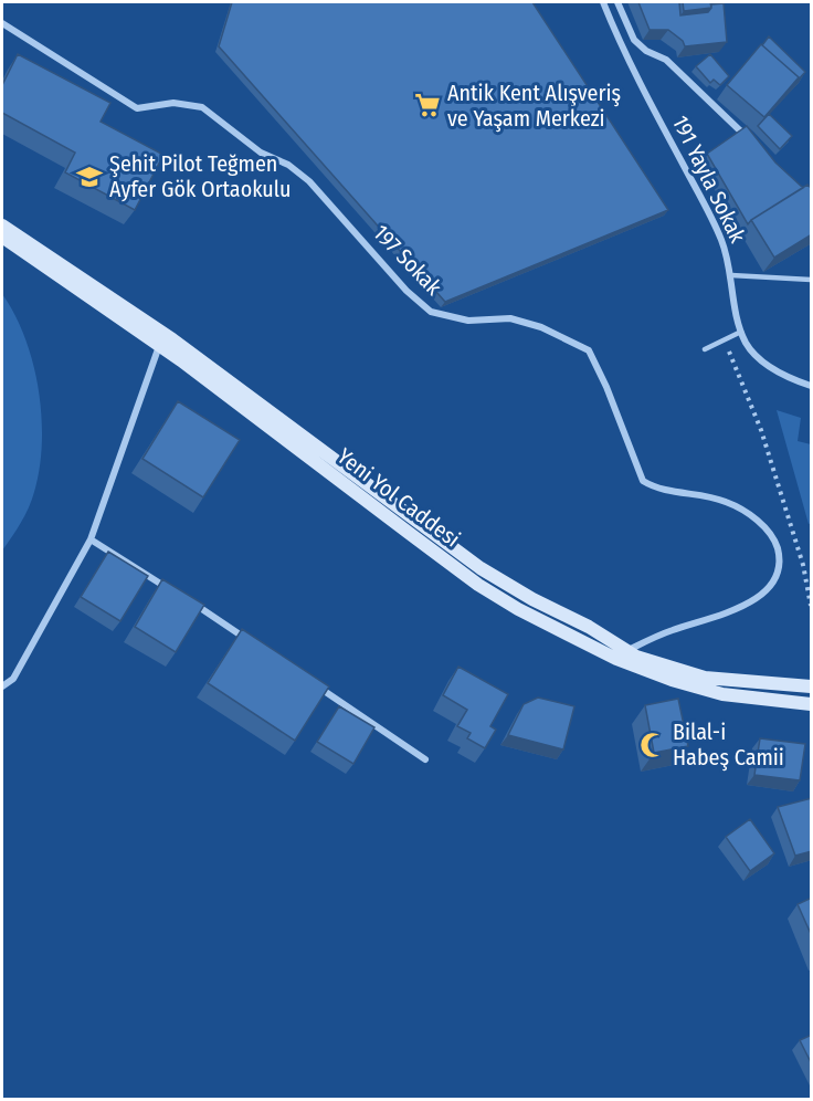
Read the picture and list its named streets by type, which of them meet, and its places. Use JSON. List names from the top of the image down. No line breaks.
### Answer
{"streets":{"main road":["Yeni Yol Caddesi"],"street":["191 Yayla Sokak","197 Sokak"]},"crossings":[["197 Sokak","Yeni Yol Caddesi"]],"places":{"supermarket":["Antik Kent Alışveriş ve Yaşam Merkezi"],"school or university":["Şehit Pilot Teğmen Ayfer Gök Ortaokulu"],"mosque":["Bilal-i Habeş Camii"]}}
